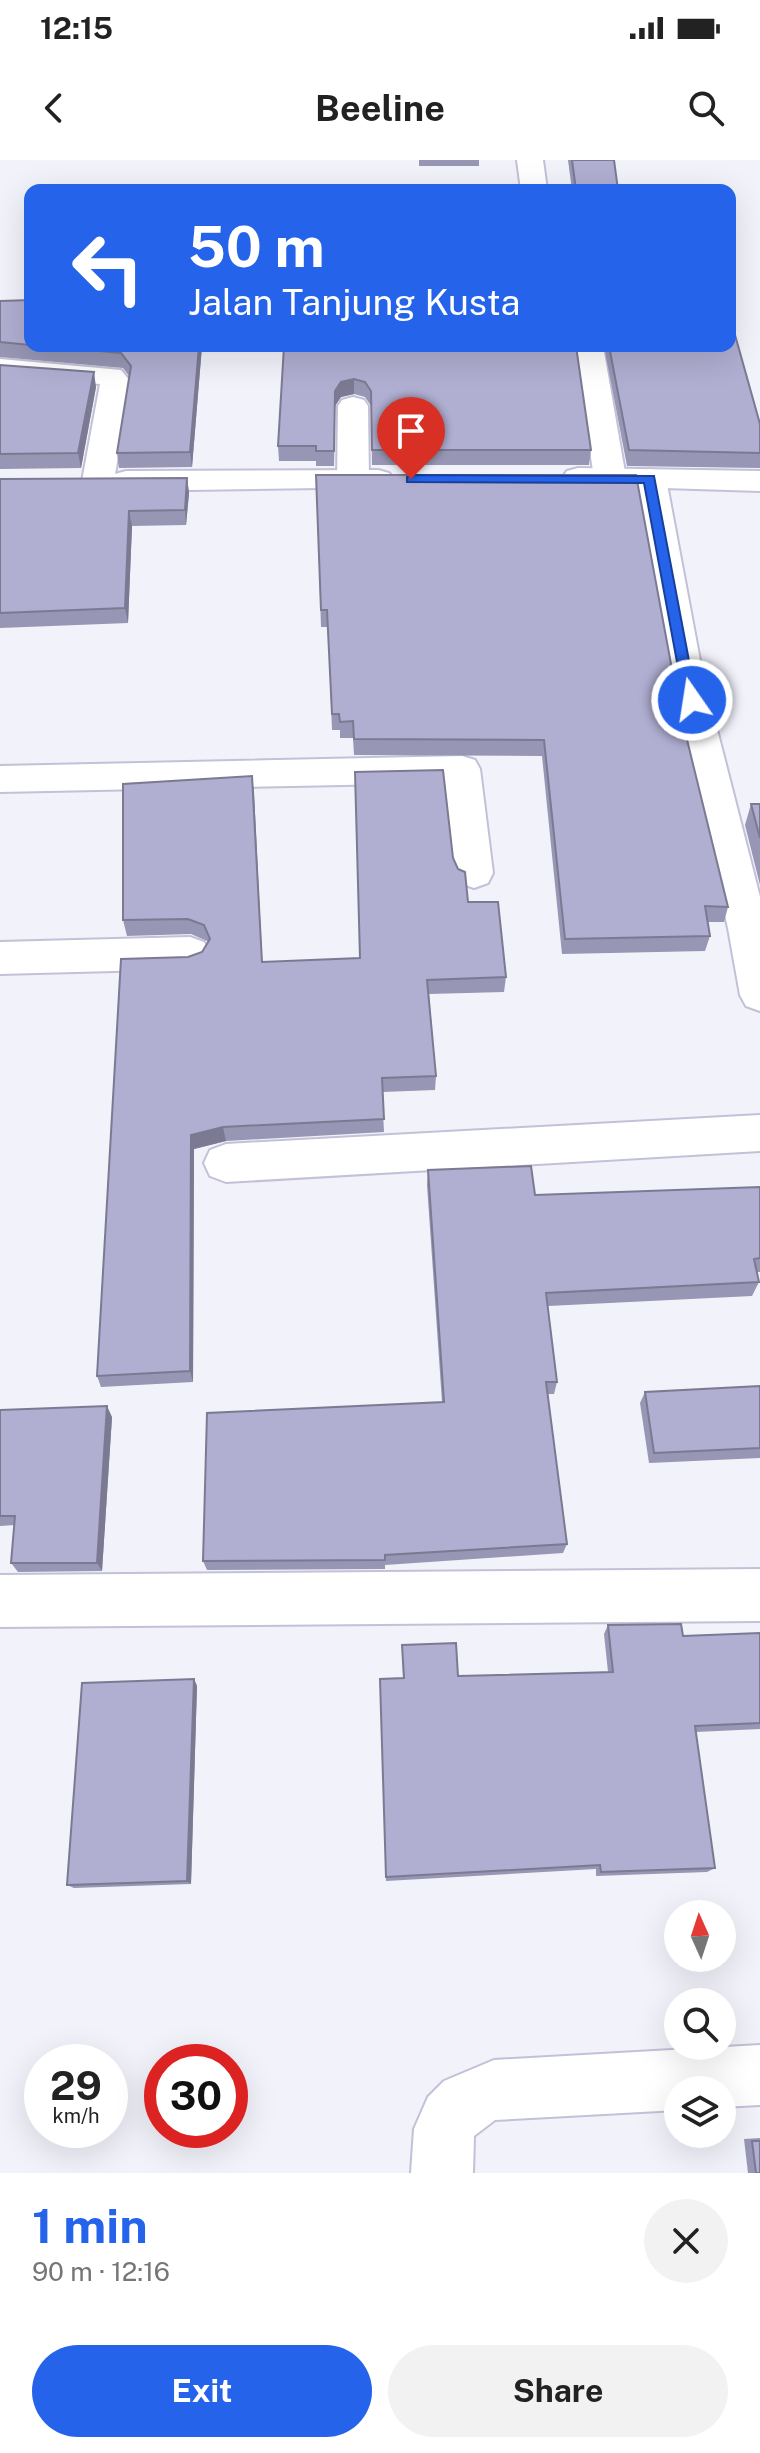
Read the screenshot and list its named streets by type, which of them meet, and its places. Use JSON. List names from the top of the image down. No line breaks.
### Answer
{"north":"top","page":{"status":"12:15","header":"Beeline","turn":["50 m","Jalan Tanjung Kusta"],"speed":"29 km/h","limit":"30","heading":["1 min","90 m · 12:16"],"buttons":["Exit","Share"]}}
